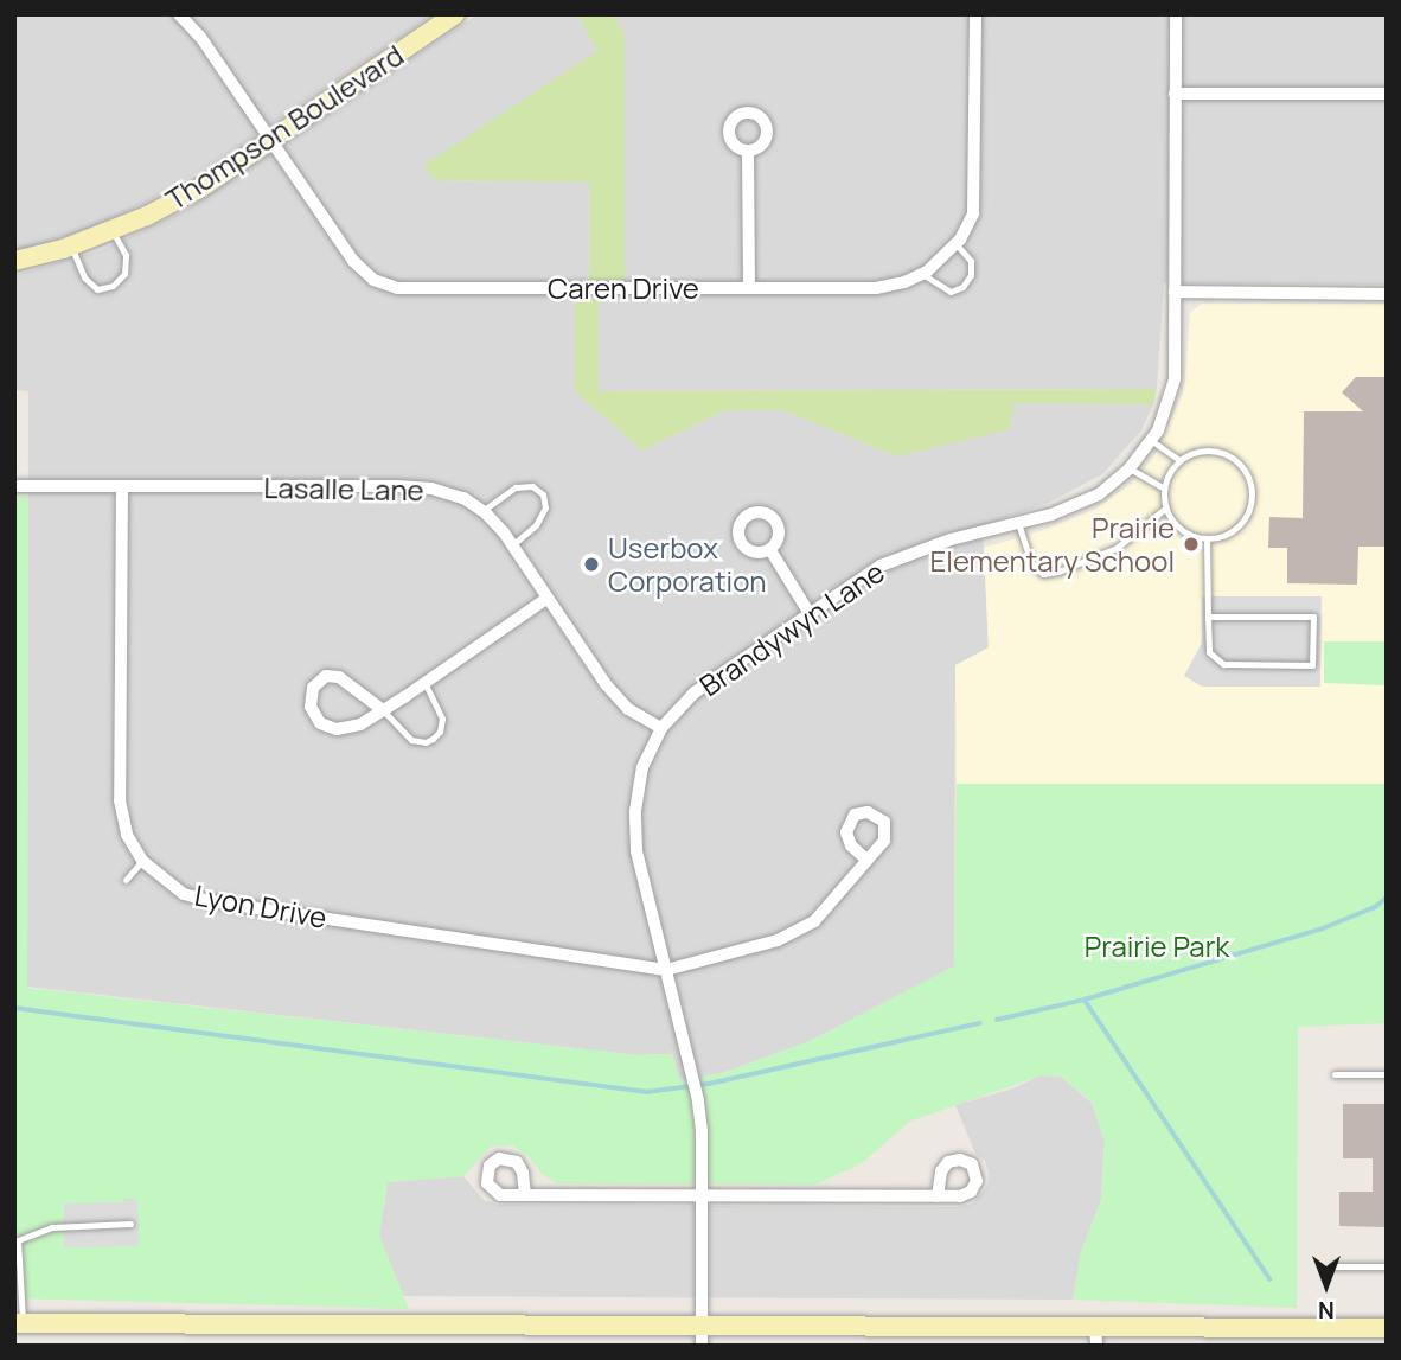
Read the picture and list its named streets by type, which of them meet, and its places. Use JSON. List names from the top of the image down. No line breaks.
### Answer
{"streets":{"main road":["Thompson Boulevard"],"street":["Caren Drive","Lasalle Lane","Brandywyn Lane","Lyon Drive"]},"crossings":[["Thompson Boulevard","Caren Drive"],["Lasalle Lane","Brandywyn Lane"],["Lasalle Lane","Lyon Drive"],["Brandywyn Lane","Lyon Drive"]],"parks":["Prairie Park"],"places":["Prairie Elementary School","Userbox Corporation"],"north":"bottom"}
